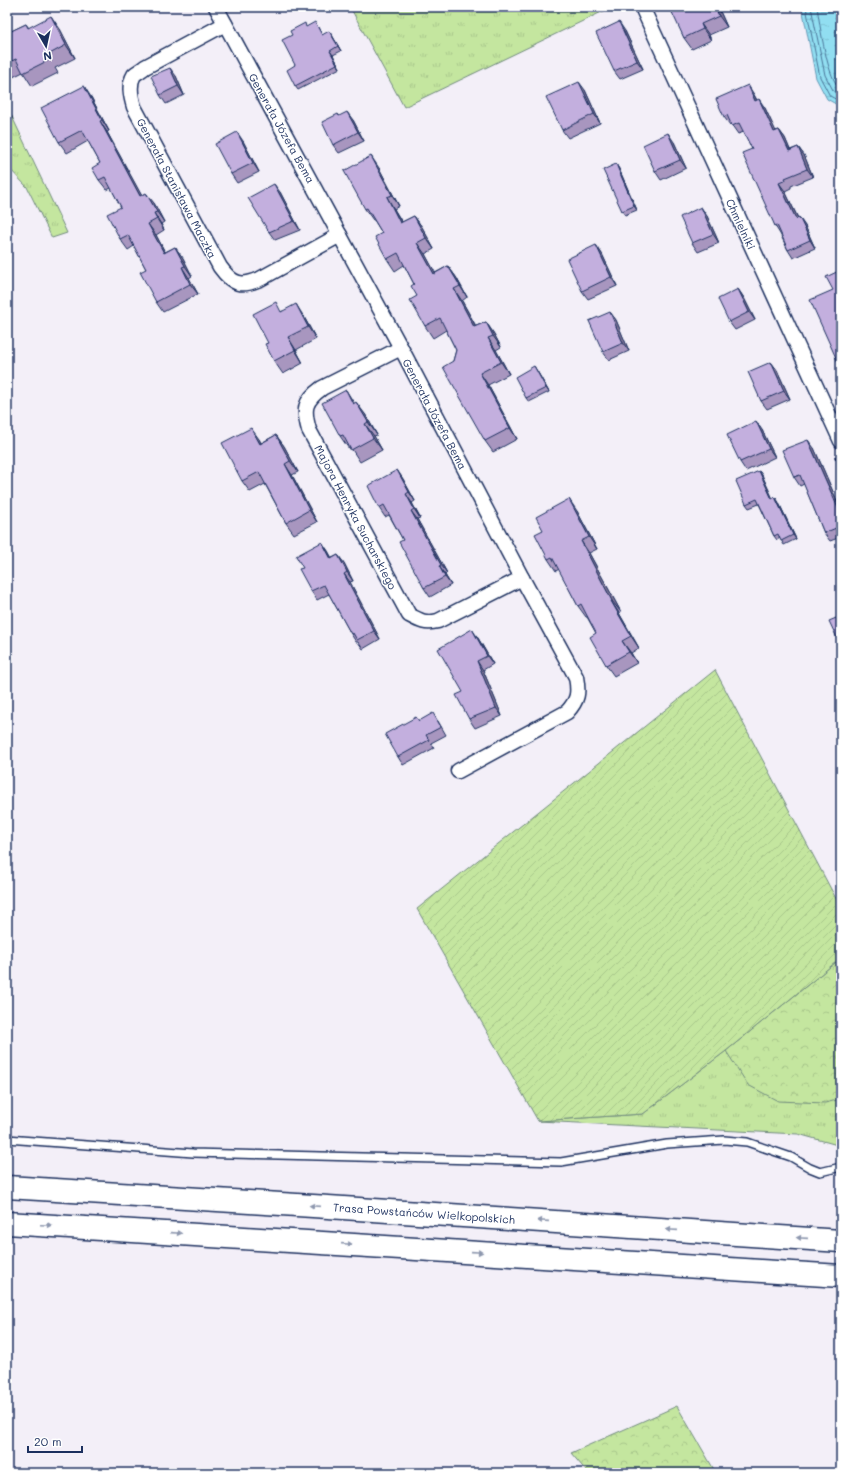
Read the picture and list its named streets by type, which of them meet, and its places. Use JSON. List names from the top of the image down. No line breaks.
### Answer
{"streets":{"highway":["Trasa Powstańców Wielkopolskich"],"street":["Generała Józefa Bema","Generała Stanisława Maczka","Chmielniki","Majora Henryka Sucharskiego"]},"crossings":[["Generała Józefa Bema","Generała Stanisława Maczka"],["Generała Józefa Bema","Majora Henryka Sucharskiego"]],"scale_bar":"20 m","north":"bottom"}
